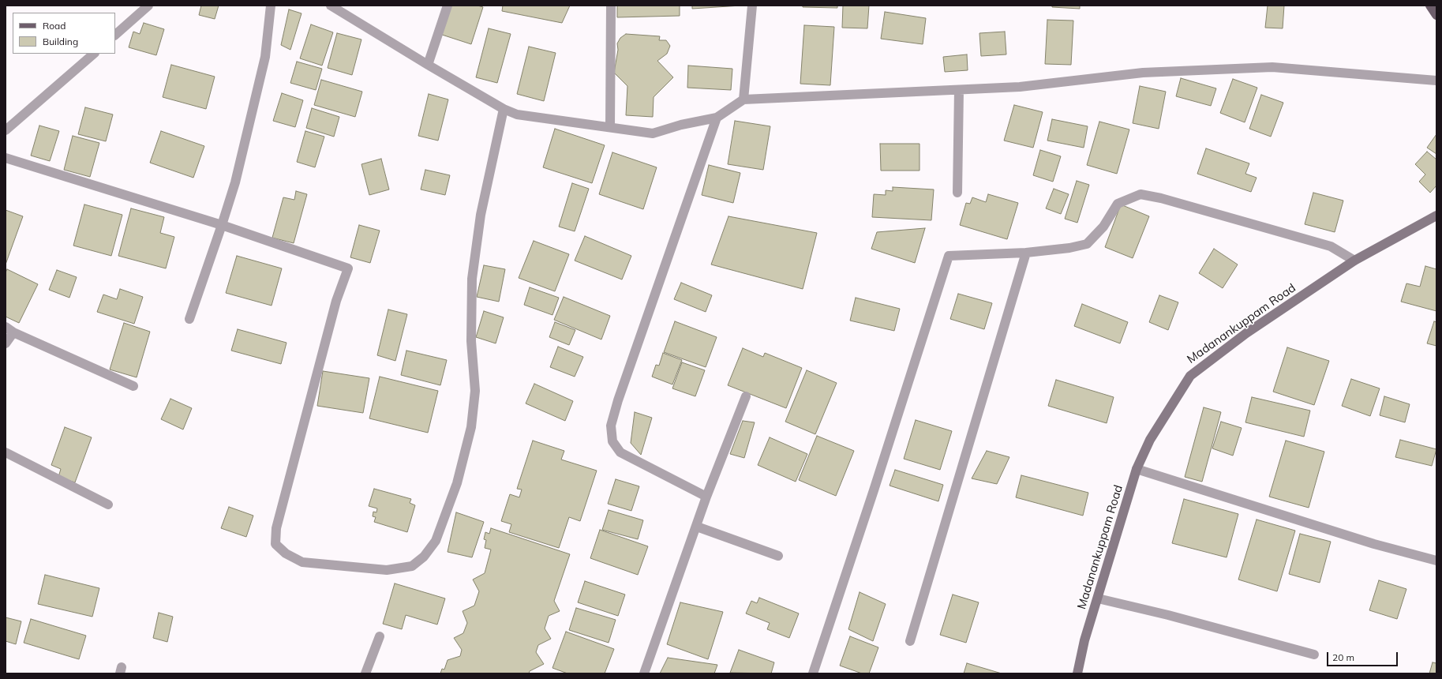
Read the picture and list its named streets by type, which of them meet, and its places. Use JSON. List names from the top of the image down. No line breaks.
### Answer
{"streets":{"main road":["Madanankuppam Road"]},"legend":["Road","Building"],"scale_bar":"20 m"}
